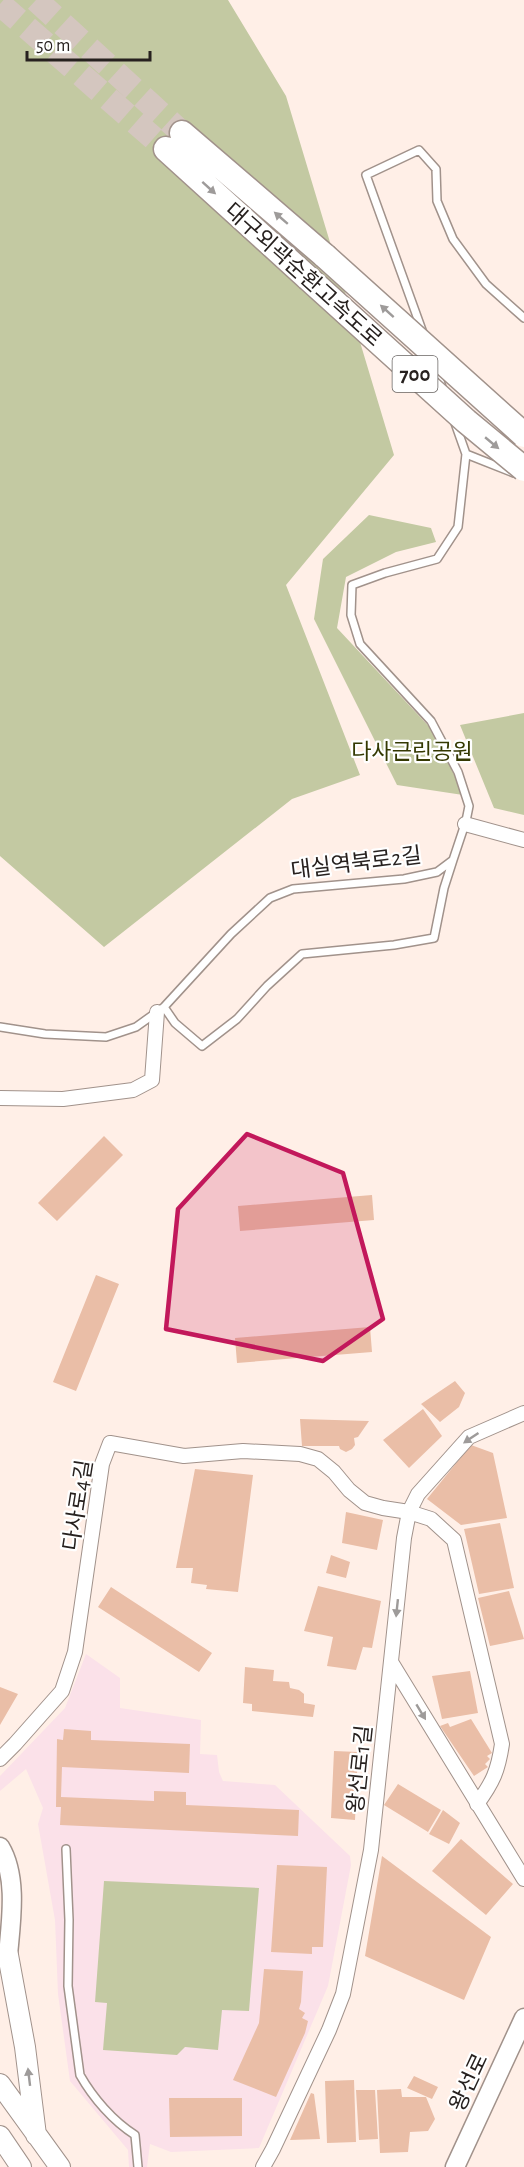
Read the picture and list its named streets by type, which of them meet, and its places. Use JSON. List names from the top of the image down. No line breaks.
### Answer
{"streets":{"highway":["대구외곽순환고속도로","700"],"main road":["왕선로"],"street":["다사로4길","왕선로1길"],"lane":["대실역북로2길"]},"crossings":[["다사로4길","왕선로1길"]],"parks":["다사근린공원"],"scale_bar":"50 m"}
